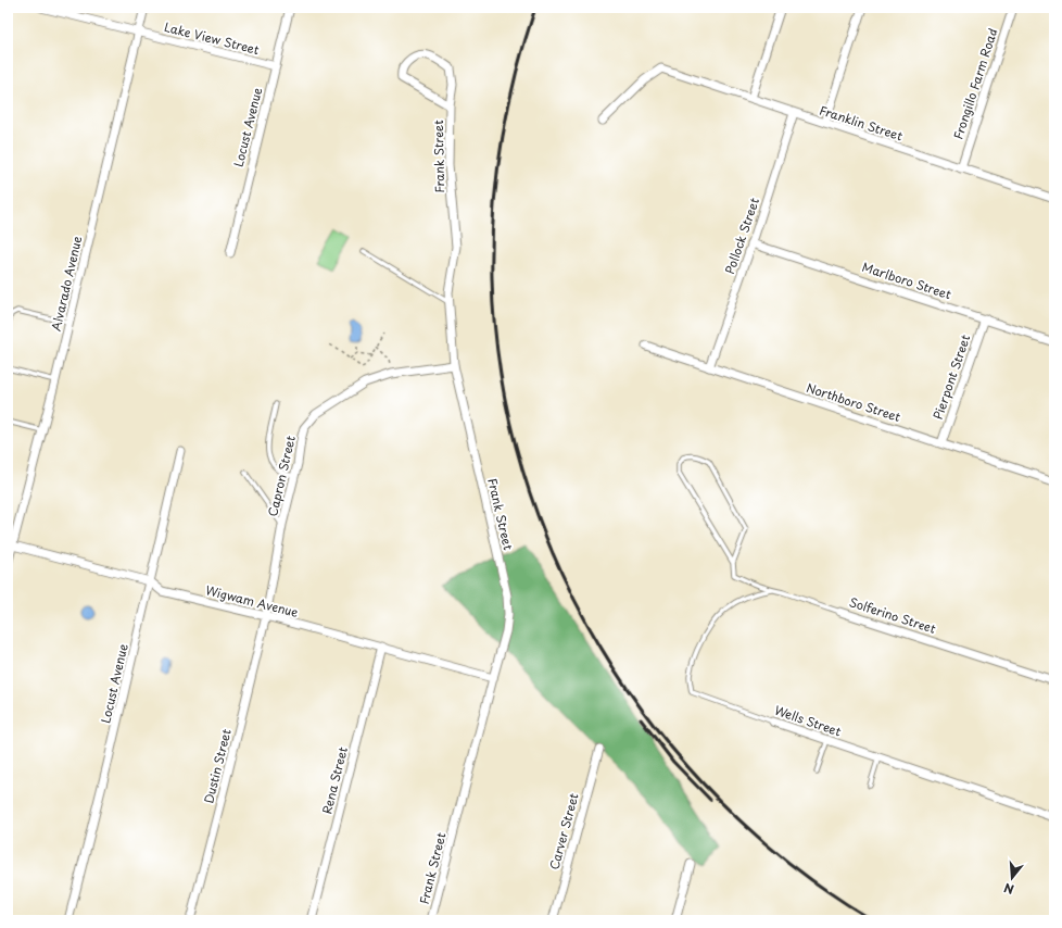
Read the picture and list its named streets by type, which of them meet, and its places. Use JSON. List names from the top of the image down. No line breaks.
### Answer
{"streets":{"street":["Lake View Street","Frongillo Farm Road","Franklin Street","Locust Avenue","Frank Street","Pollock Street","Marlboro Street","Alvarado Avenue","Pierpont Street","Northboro Street","Capron Street","Wigwam Avenue","Solferino Street","Wells Street","Dustin Street","Rena Street","Carver Street"]},"crossings":[["Lake View Street","Locust Avenue"],["Lake View Street","Alvarado Avenue"],["Frongillo Farm Road","Franklin Street"],["Franklin Street","Pollock Street"],["Locust Avenue","Wigwam Avenue"],["Frank Street","Capron Street"],["Frank Street","Wigwam Avenue"],["Pollock Street","Marlboro Street"],["Pollock Street","Northboro Street"],["Marlboro Street","Pierpont Street"],["Alvarado Avenue","Wigwam Avenue"],["Pierpont Street","Northboro Street"],["Capron Street","Wigwam Avenue"],["Capron Street","Dustin Street"],["Wigwam Avenue","Dustin Street"],["Wigwam Avenue","Rena Street"],["Solferino Street","Wells Street"]],"north":"bottom"}
